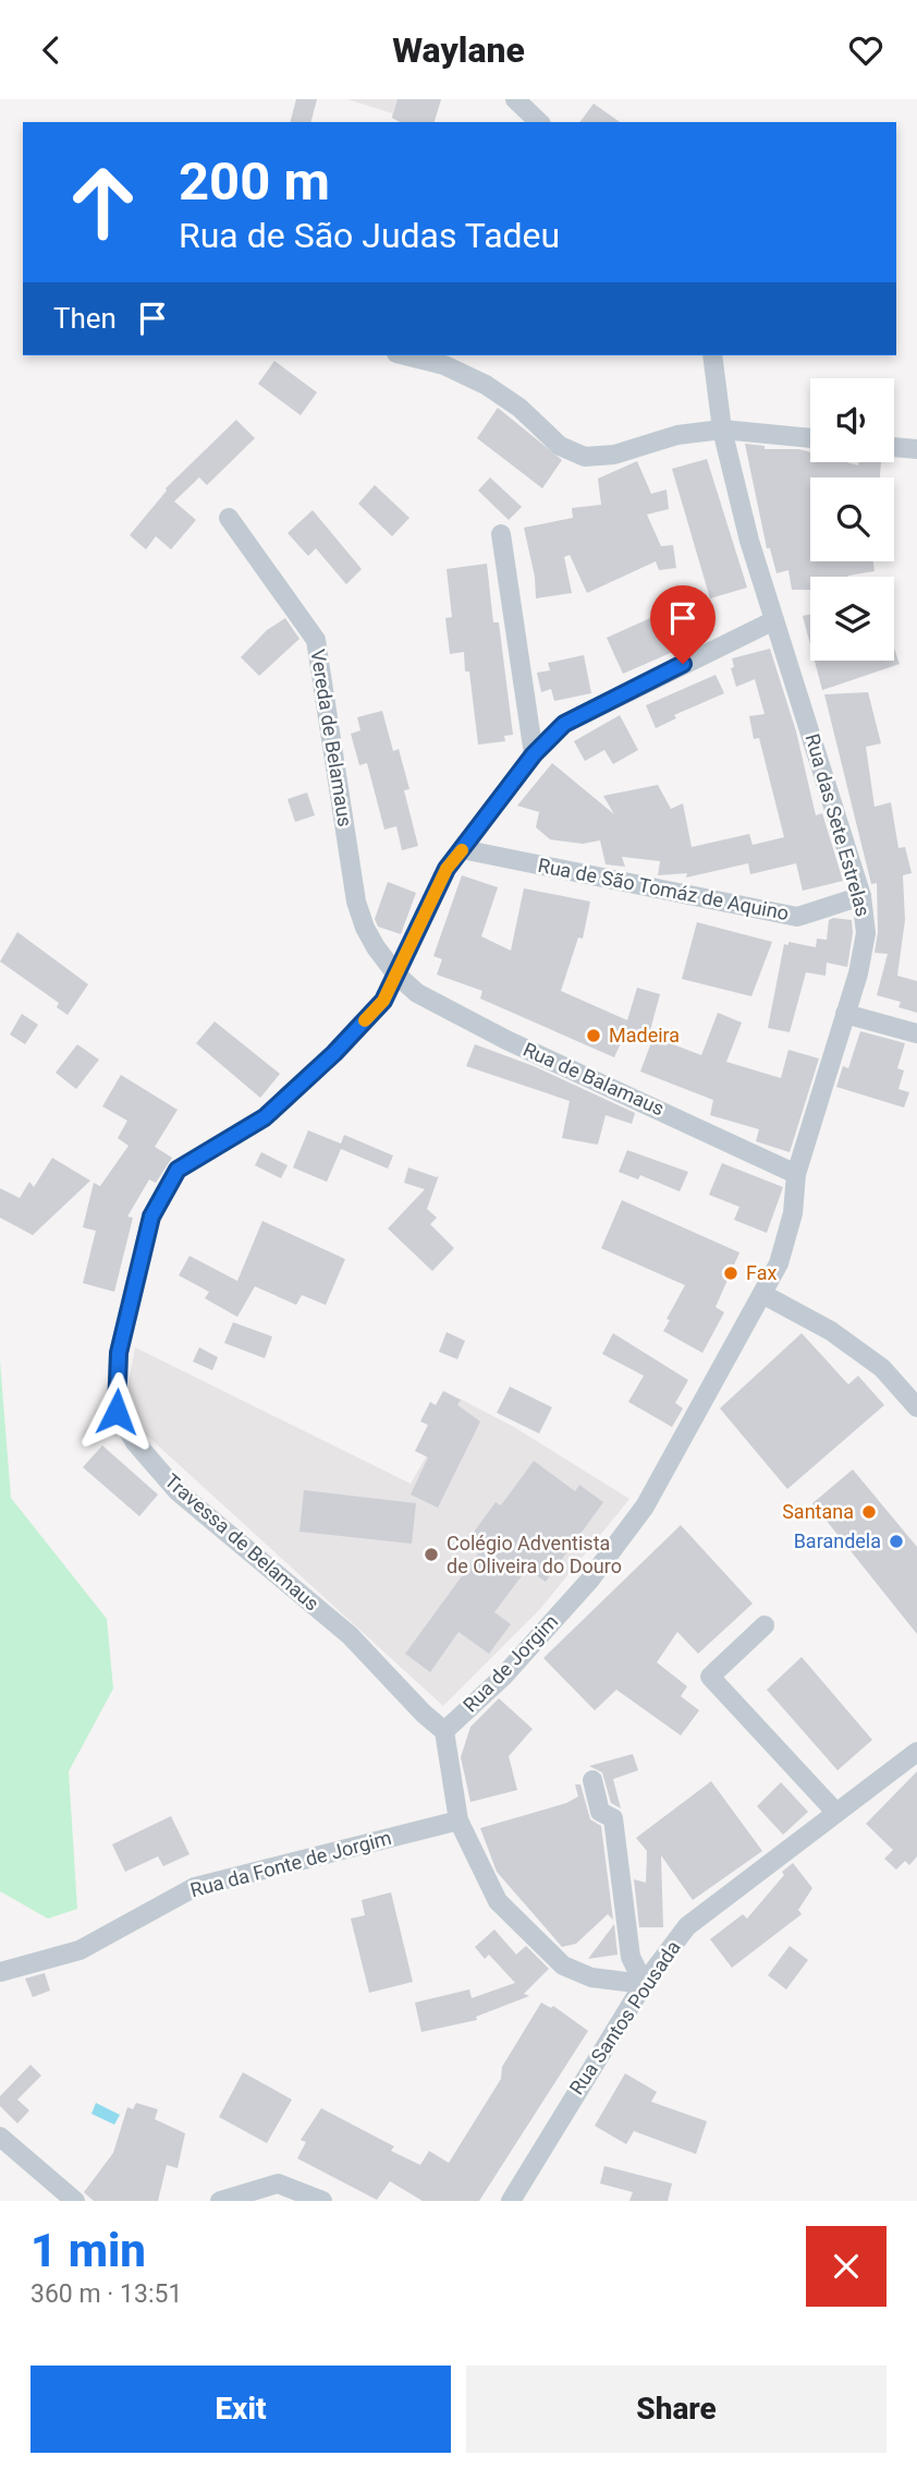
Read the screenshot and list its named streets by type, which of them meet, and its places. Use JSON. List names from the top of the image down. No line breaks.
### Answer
{"streets":{"street":["Vereda de Belamaus","Rua das Sete Estrelas","Rua de São Tomáz de Aquino","Rua de Balamaus","Travessa de Belamaus","Rua de Jorgim","Rua da Fonte de Jorgim","Rua Santos Pousada"]},"crossings":[["Vereda de Belamaus","Rua de Balamaus"],["Vereda de Belamaus","Travessa de Belamaus"],["Rua das Sete Estrelas","Rua de São Tomáz de Aquino"],["Rua das Sete Estrelas","Rua de Balamaus"],["Rua das Sete Estrelas","Travessa de Belamaus"],["Rua das Sete Estrelas","Rua de Jorgim"],["Rua de São Tomáz de Aquino","Travessa de Belamaus"],["Rua de Balamaus","Travessa de Belamaus"],["Travessa de Belamaus","Rua de Jorgim"]],"places":["Madeira","Fax","Santana","Barandela","Colégio Adventista de Oliveira do Douro"],"page":{"header":"Waylane","turn":["200 m","Rua de São Judas Tadeu"],"then":"Then","heading":["1 min","360 m · 13:51"],"buttons":["Exit","Share"]}}
